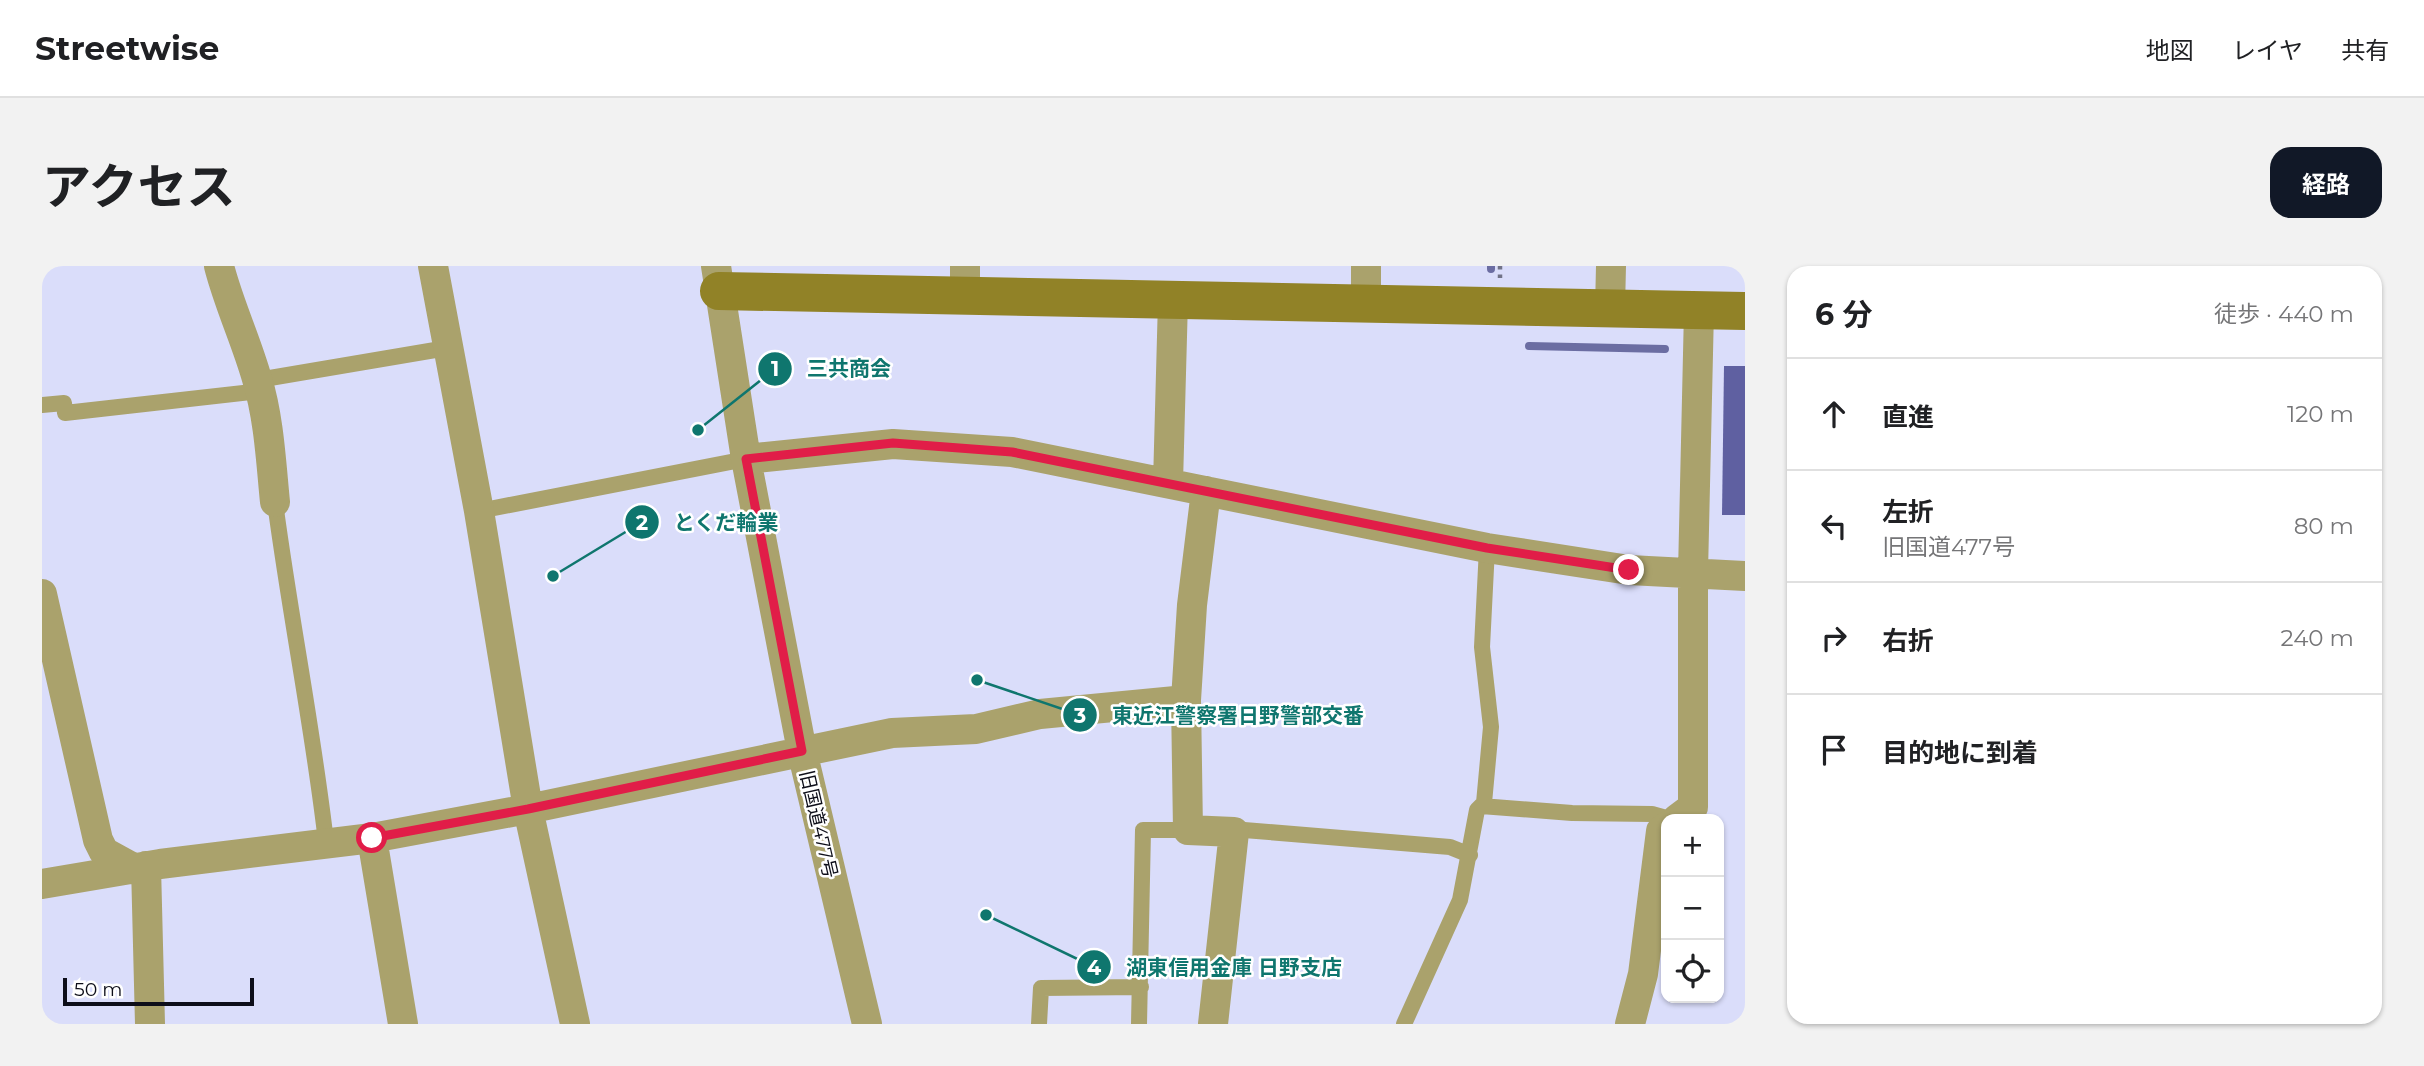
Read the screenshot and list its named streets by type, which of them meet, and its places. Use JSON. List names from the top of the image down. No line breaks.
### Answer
{"streets":{"street":["旧国道477号"]},"places":["三共商会","とくだ輪業","東近江警察署日野警部交番","湖東信用金庫 日野支店"],"scale_bar":"50 m","page":{"header":"Streetwise","nav":["地図","レイヤ","共有"],"title":"アクセス","buttons":"経路","heading":["6 分","徒歩 · 440 m"],"list":[["直進","120 m"],["左折","旧国道477号","80 m"],["右折","240 m"],"目的地に到着"],"map_buttons":["+","−"],"scale":"50 m"}}
